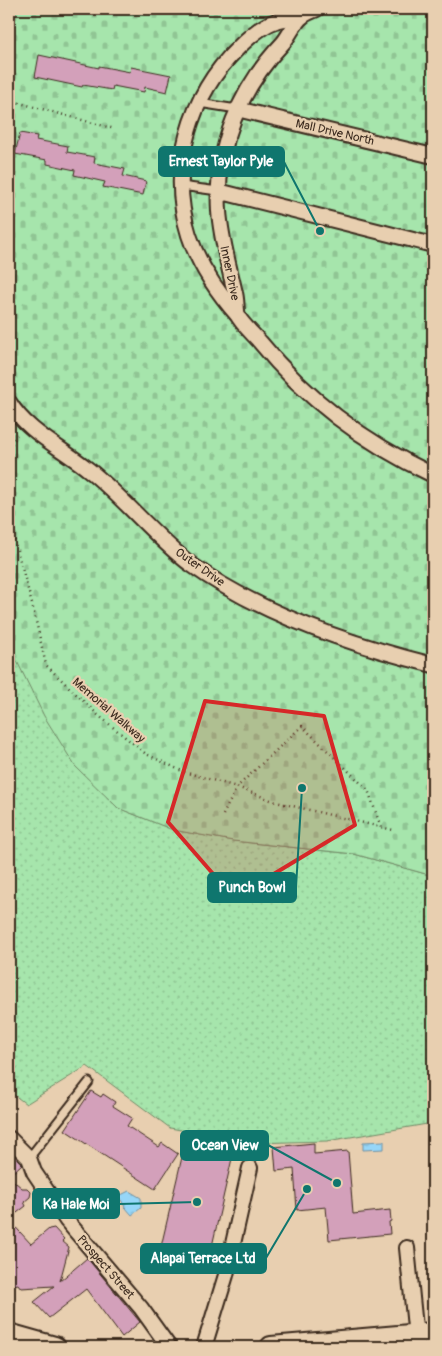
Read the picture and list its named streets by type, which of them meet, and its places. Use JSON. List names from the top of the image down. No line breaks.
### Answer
{"streets":{"street":["Mall Drive North","Inner Drive","Outer Drive","Prospect Street"],"path":["Memorial Walkway"]},"crossings":[["Mall Drive North","Inner Drive"]],"places":["Ernest Taylor Pyle","Punch Bowl","Ocean View","Alapai Terrace Ltd","Ka Hale Moi"]}
